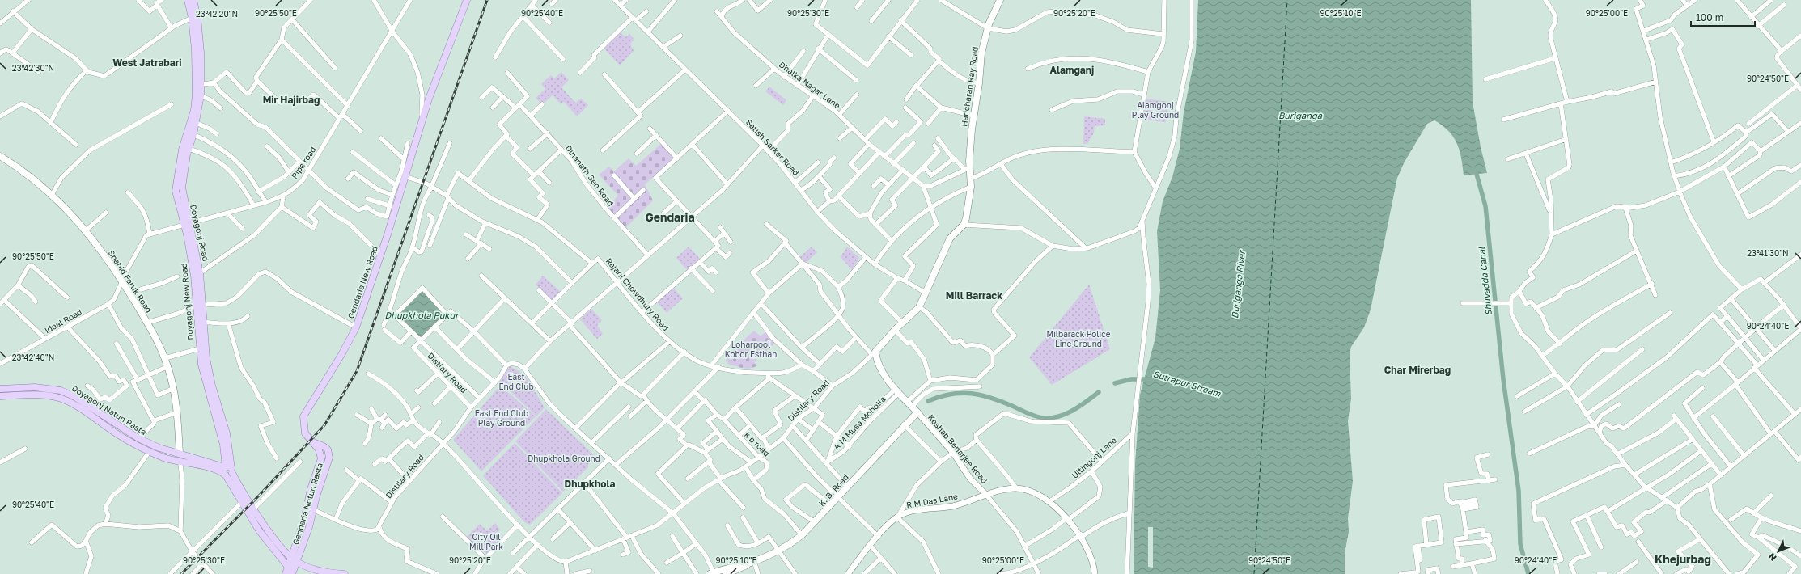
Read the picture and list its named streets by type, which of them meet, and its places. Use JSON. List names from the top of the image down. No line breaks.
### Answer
{"streets":{"main road":["Haricharan Ray Road","Shahid Faruk Road","Gendaria New Road","Doyagonj New Road","Doyagonj Natun Rasta","K. B. Road","Gendaria Notun Rasta"],"street":["Dhalka Nagar Lane","Satish Sarker Road","Pipe road","Dinanath Sen Road","Rajani Chowdhury Road","Ideal Road","Distlary Road","Distilary Road","A.M Musa Moholla","k b road","Keshab Benarjee Road","Ultingonj Lane","R M Das Lane"]},"crossings":[["Pipe road","Doyagonj New Road"],["Shahid Faruk Road","Ideal Road"],["Shahid Faruk Road","Doyagonj Natun Rasta"],["Gendaria New Road","Gendaria Notun Rasta"],["Doyagonj New Road","Doyagonj Natun Rasta"],["Distlary Road","Distilary Road"],["Distilary Road","k b road"],["Keshab Benarjee Road","K. B. Road"],["Keshab Benarjee Road","R M Das Lane"]],"districts":["West Jatrabari","Alamganj","Mir Hajirbag","Gendaria","Mill Barrack","Char Mirerbag","Dhupkhola","Khejurbag"],"water":["Buriganga","Shuvadda Canal","Buriganga River","Dhupkhola Pukur","Sutrapur Stream"],"parks":["Alamgonj Play Ground","Milbarack Police Line Ground","Loharpool Kobor Esthan","East End Club","East End Club Play Ground","Dhupkhola Ground","City Oil Mill Park"],"scale_bar":"100 m","north":"bottom left","coordinates":["90°25'50\"E","90°25'40\"E","90°25'30\"E","90°25'20\"E","90°25'10\"E","90°25'00\"E","23°42'20\"N","23°42'30\"N","90°24'50\"E","23°41'30\"N","90°24'40\"E","23°42'40\"N"]}
